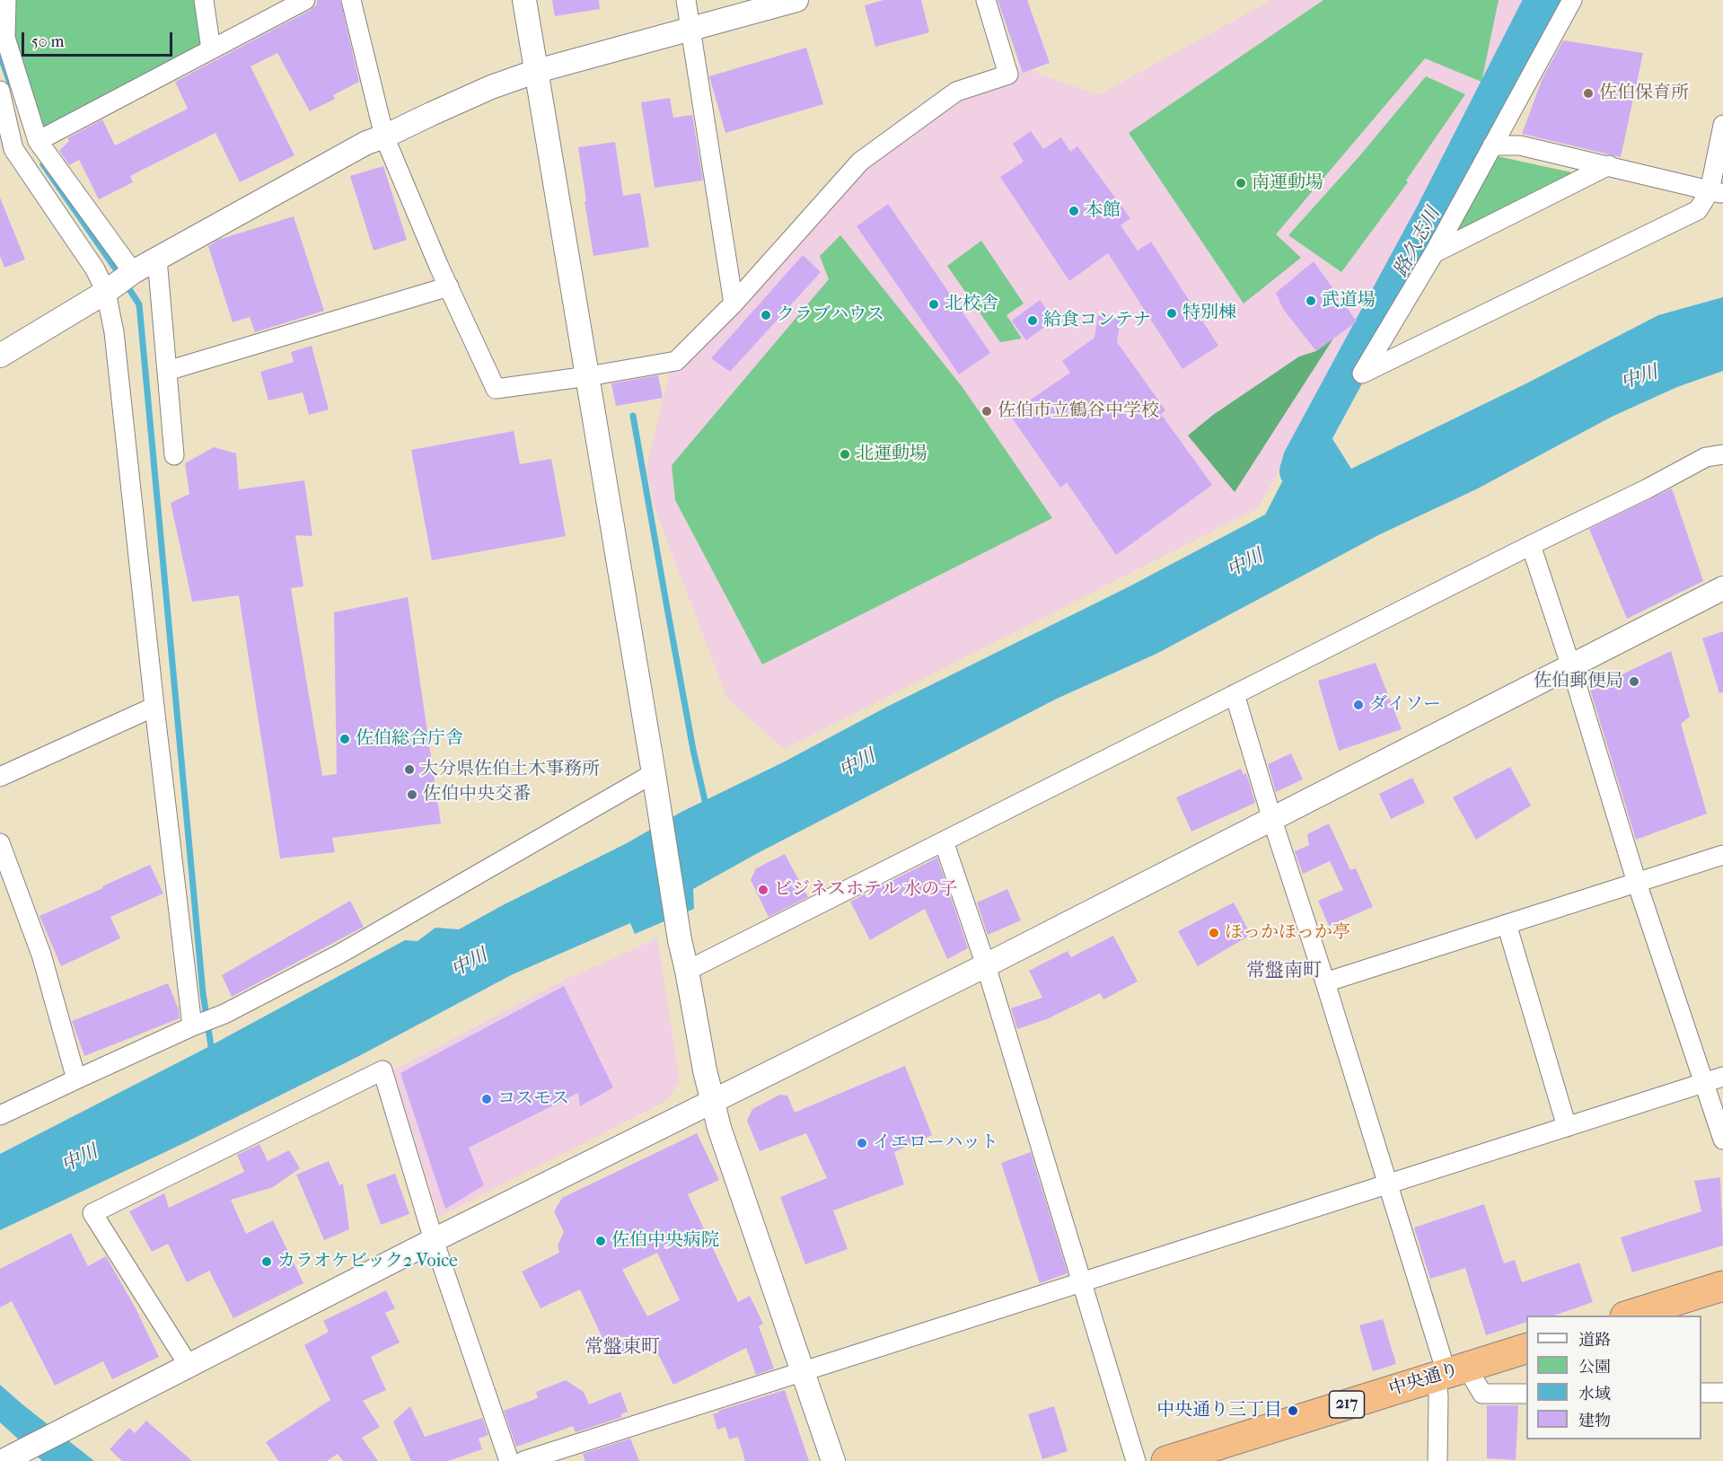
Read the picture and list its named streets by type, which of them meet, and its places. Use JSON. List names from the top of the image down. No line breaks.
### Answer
{"streets":{"highway":["中央通り","217"]},"districts":["常盤南町","常盤東町"],"water":["路久志川","中川"],"places":["佐伯保育所","南運動場","本館","武道場","北校舎","特別棟","クラブハウス","給食コンテナ","佐伯市立鶴谷中学校","北運動場","佐伯郵便局","ダイソー","佐伯総合庁舎","大分県佐伯土木事務所","佐伯中央交番","ビジネスホテル 水の子","ほっかほっか亭","コスモス","イエローハット","佐伯中央病院","カラオケビック2 Voice","中央通り三丁目"],"legend":["道路","公園","水域","建物"],"scale_bar":"50 m"}
